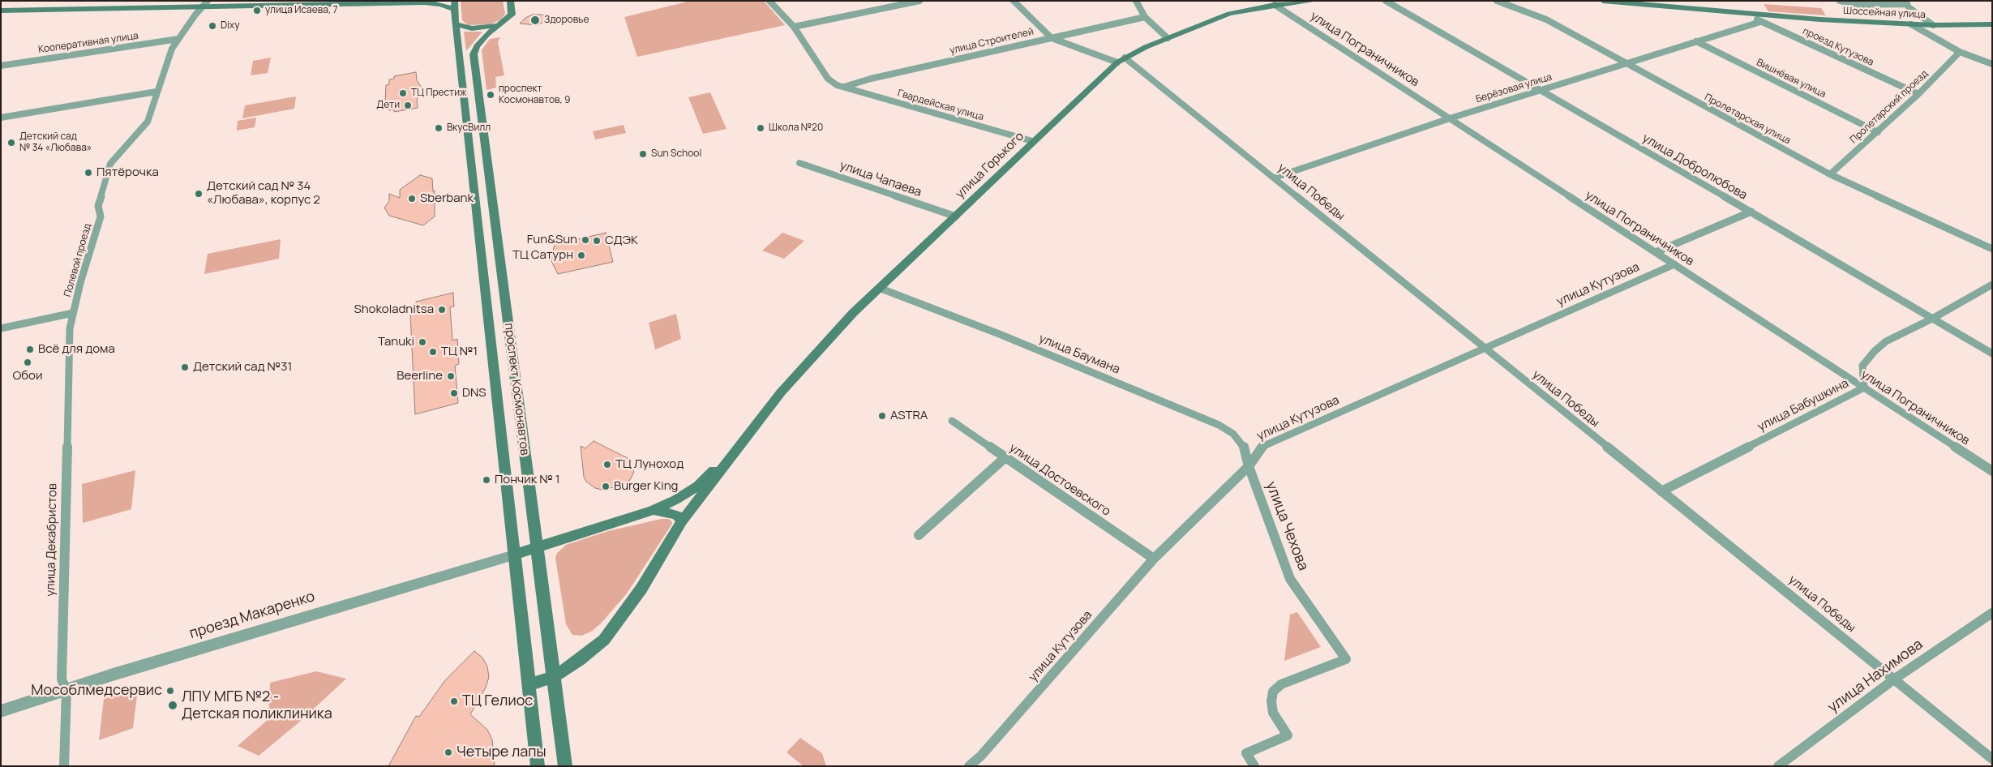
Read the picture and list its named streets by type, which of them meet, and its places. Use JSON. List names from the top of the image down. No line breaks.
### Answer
{"streets":{"main road":["Шоссейная улица","улица Горького","проспект Космонавтов"],"street":["улица Строителей","Кооперативная улица","проезд Кутузова","улица Пограничников","Вишнёвая улица","Берёзовая улица","Гвардейская улица","Пролетарский проезд","Пролетарская улица","улица Добролюбова","улица Чапаева","улица Победы","Полевой проезд","улица Кутузова","улица Баумана","улица Бабушкина","улица Достоевского","улица Чехова","улица Декабристов","проезд Макаренко","улица Нахимова"]},"crossings":[["Шоссейная улица","проезд Кутузова"],["улица Строителей","Гвардейская улица"],["улица Строителей","улица Победы"],["Кооперативная улица","Полевой проезд"],["проезд Кутузова","Берёзовая улица"],["проезд Кутузова","Пролетарский проезд"],["улица Пограничников","Берёзовая улица"],["улица Пограничников","улица Горького"],["улица Пограничников","улица Кутузова"],["улица Пограничников","улица Бабушкина"],["Вишнёвая улица","Берёзовая улица"],["Вишнёвая улица","Пролетарский проезд"],["Берёзовая улица","Пролетарская улица"],["Берёзовая улица","улица Добролюбова"],["Берёзовая улица","улица Победы"],["Гвардейская улица","улица Горького"],["Пролетарский проезд","Пролетарская улица"],["улица Горького","улица Чапаева"],["улица Горького","улица Победы"],["улица Горького","улица Баумана"],["улица Добролюбова","улица Бабушкина"],["улица Победы","улица Кутузова"],["улица Победы","улица Бабушкина"],["улица Победы","улица Нахимова"],["Полевой проезд","улица Декабристов"],["улица Кутузова","улица Баумана"],["улица Кутузова","улица Достоевского"],["улица Кутузова","улица Чехова"],["улица Баумана","улица Чехова"],["проспект Космонавтов","проезд Макаренко"],["улица Декабристов","проезд Макаренко"]],"places":["улица Исаева, 7","Здоровье","Dixy","ТЦ Престиж","проспект Космонавтов, 9","Дети","ВкусВилл","Школа №20","Детский сад № 34 «Любава»","Sun School","Пятёрочка","Детский сад № 34 «Любава», корпус 2","Sberbank","Fun&Sun","СДЭК","ТЦ Сатурн","Shokoladnitsa","Tanuki","Всё для дома","ТЦ №1","Обои","Детский сад №31","Beerline","DNS","ASTRA","ТЦ Луноход","Пончик № 1","Burger King","Мособлмедсервис","ТЦ Гелиос","ЛПУ МГБ №2 - Детская поликлиника","Четыре лапы"]}
